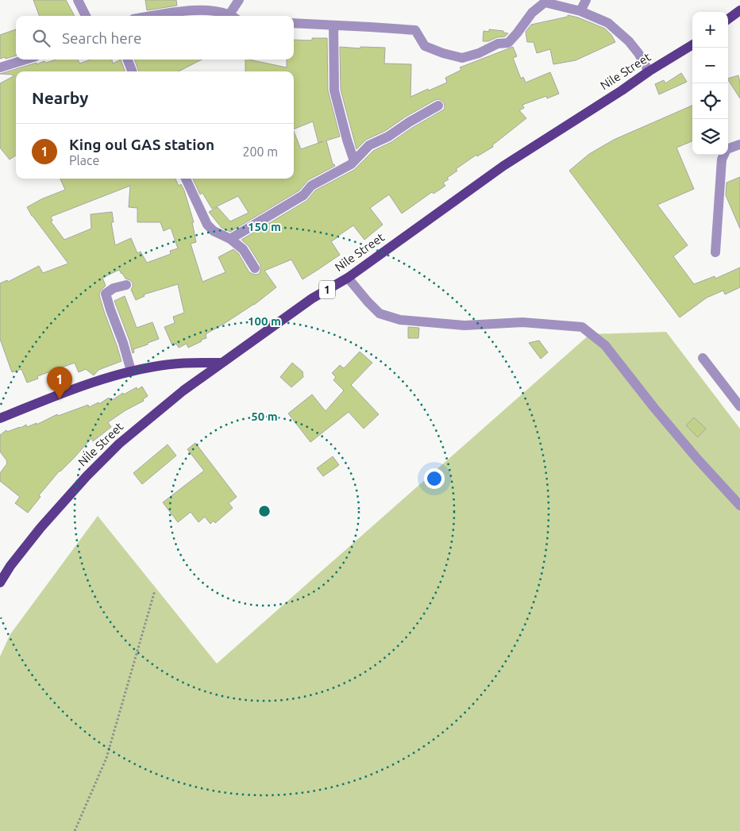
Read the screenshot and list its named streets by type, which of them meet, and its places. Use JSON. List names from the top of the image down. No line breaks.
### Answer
{"streets":{"main road":["Nile Street","1"]},"page":{"map_buttons":["+","−"],"search":"Search here","heading":"Nearby","list":[{"mark":"1","name":"King oul GAS station","note":"Place","value":"200 m"}],"pins":"1"},"rings":["150 m","100 m","50 m"]}
